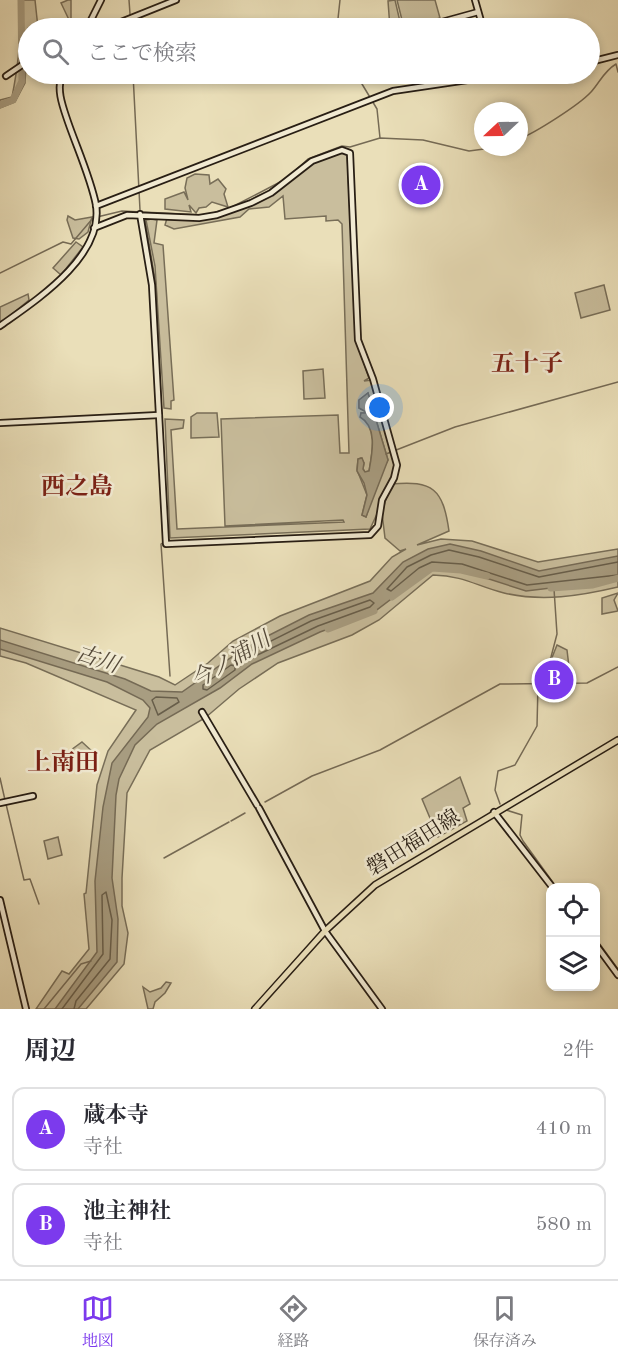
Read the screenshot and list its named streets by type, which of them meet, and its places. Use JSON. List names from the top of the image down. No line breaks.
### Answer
{"streets":{"main road":["磐田福田線"]},"districts":["五十子","西之島","上南田"],"water":["古川","今ノ浦川"],"north":"left","page":{"search":"ここで検索","pins":["A","B"],"heading":["周辺","2件"],"list":[{"mark":"A","name":"蔵本寺","note":"寺社","value":"410 m"},{"mark":"B","name":"池主神社","note":"寺社","value":"580 m"}],"nav":["地図","経路","保存済み"]}}
